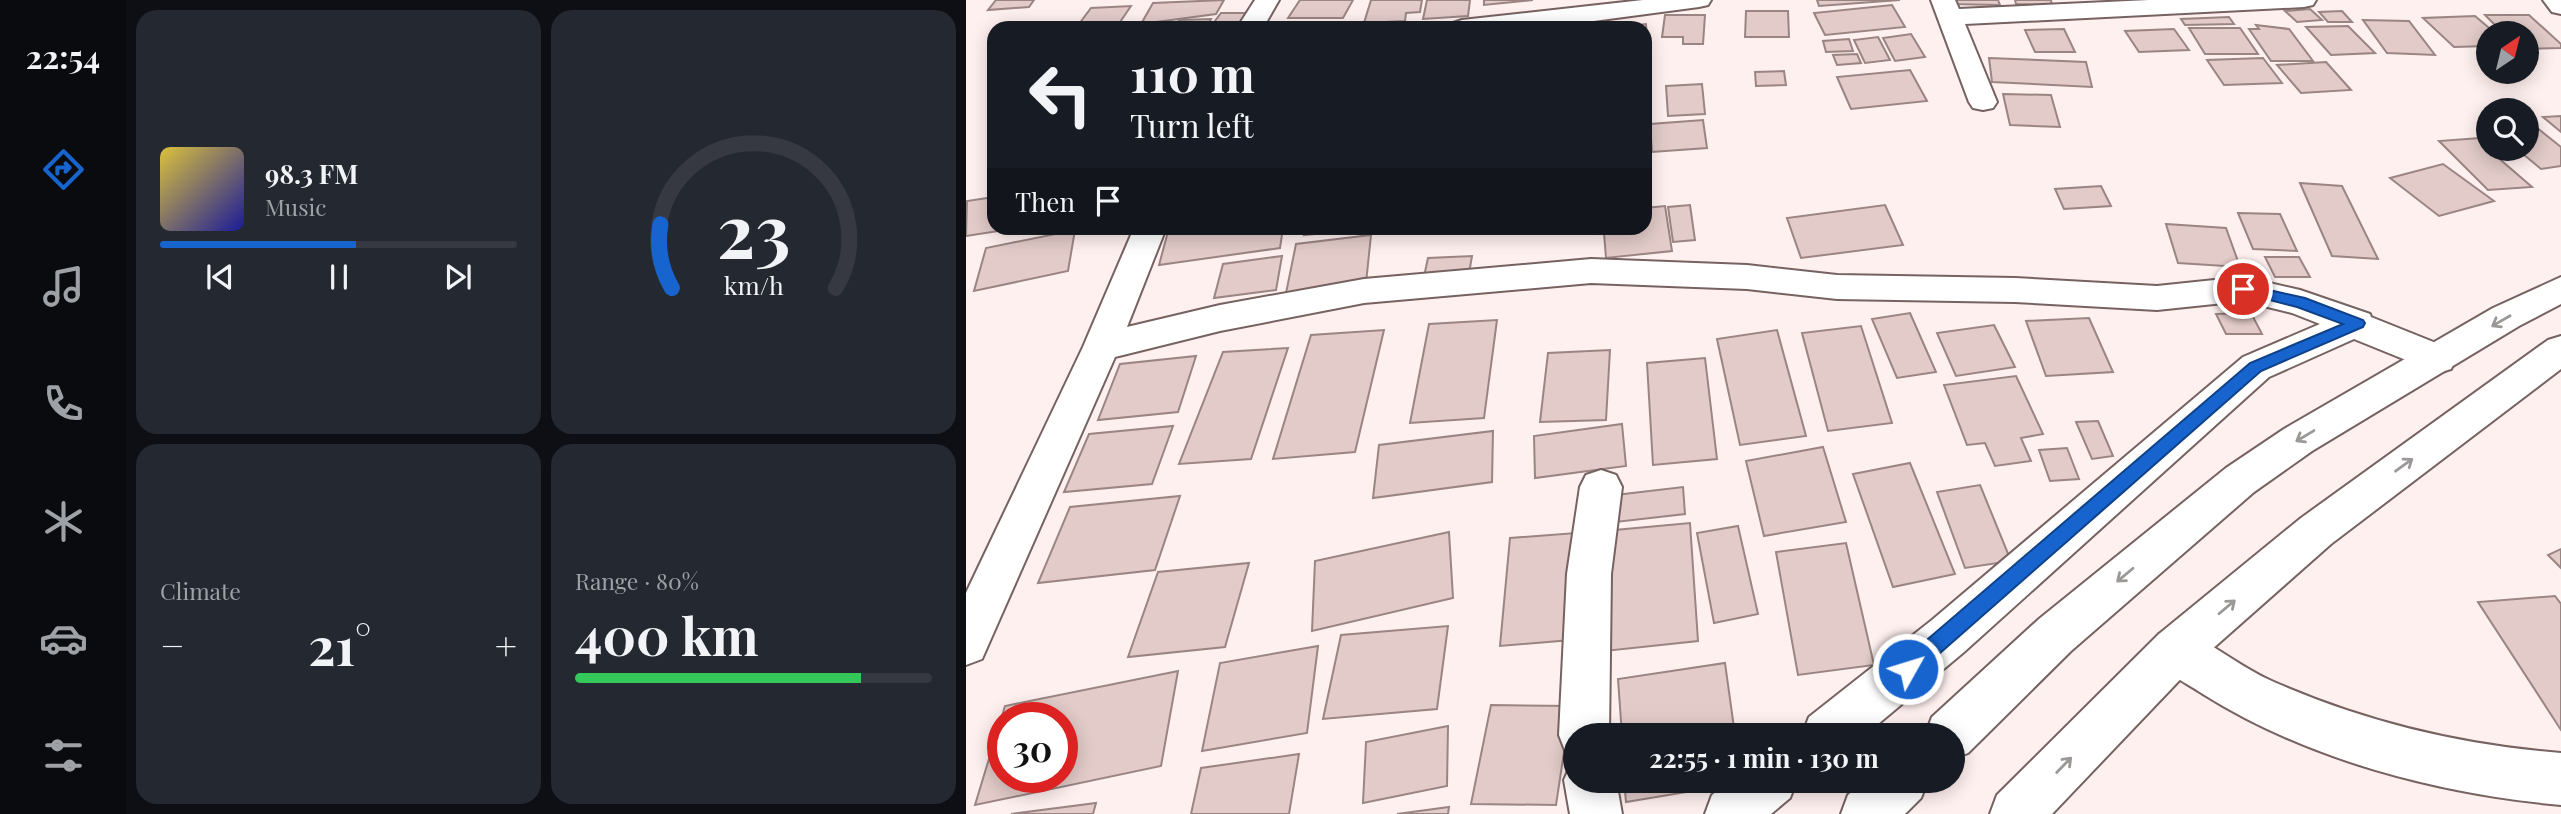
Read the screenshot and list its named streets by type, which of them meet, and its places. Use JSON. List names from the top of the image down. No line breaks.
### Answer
{"north":"top right","page":{"tabs":"22:54","turn":["110 m","Turn left"],"song":["98.3 FM","Music"],"then":"Then","tile":["Climate",["Range · 80%","400 km"]],"heat":["−","21°","+"],"limit":"30","trip":"22:55 · 1 min · 130 m","gauge":["23","km/h"]}}
